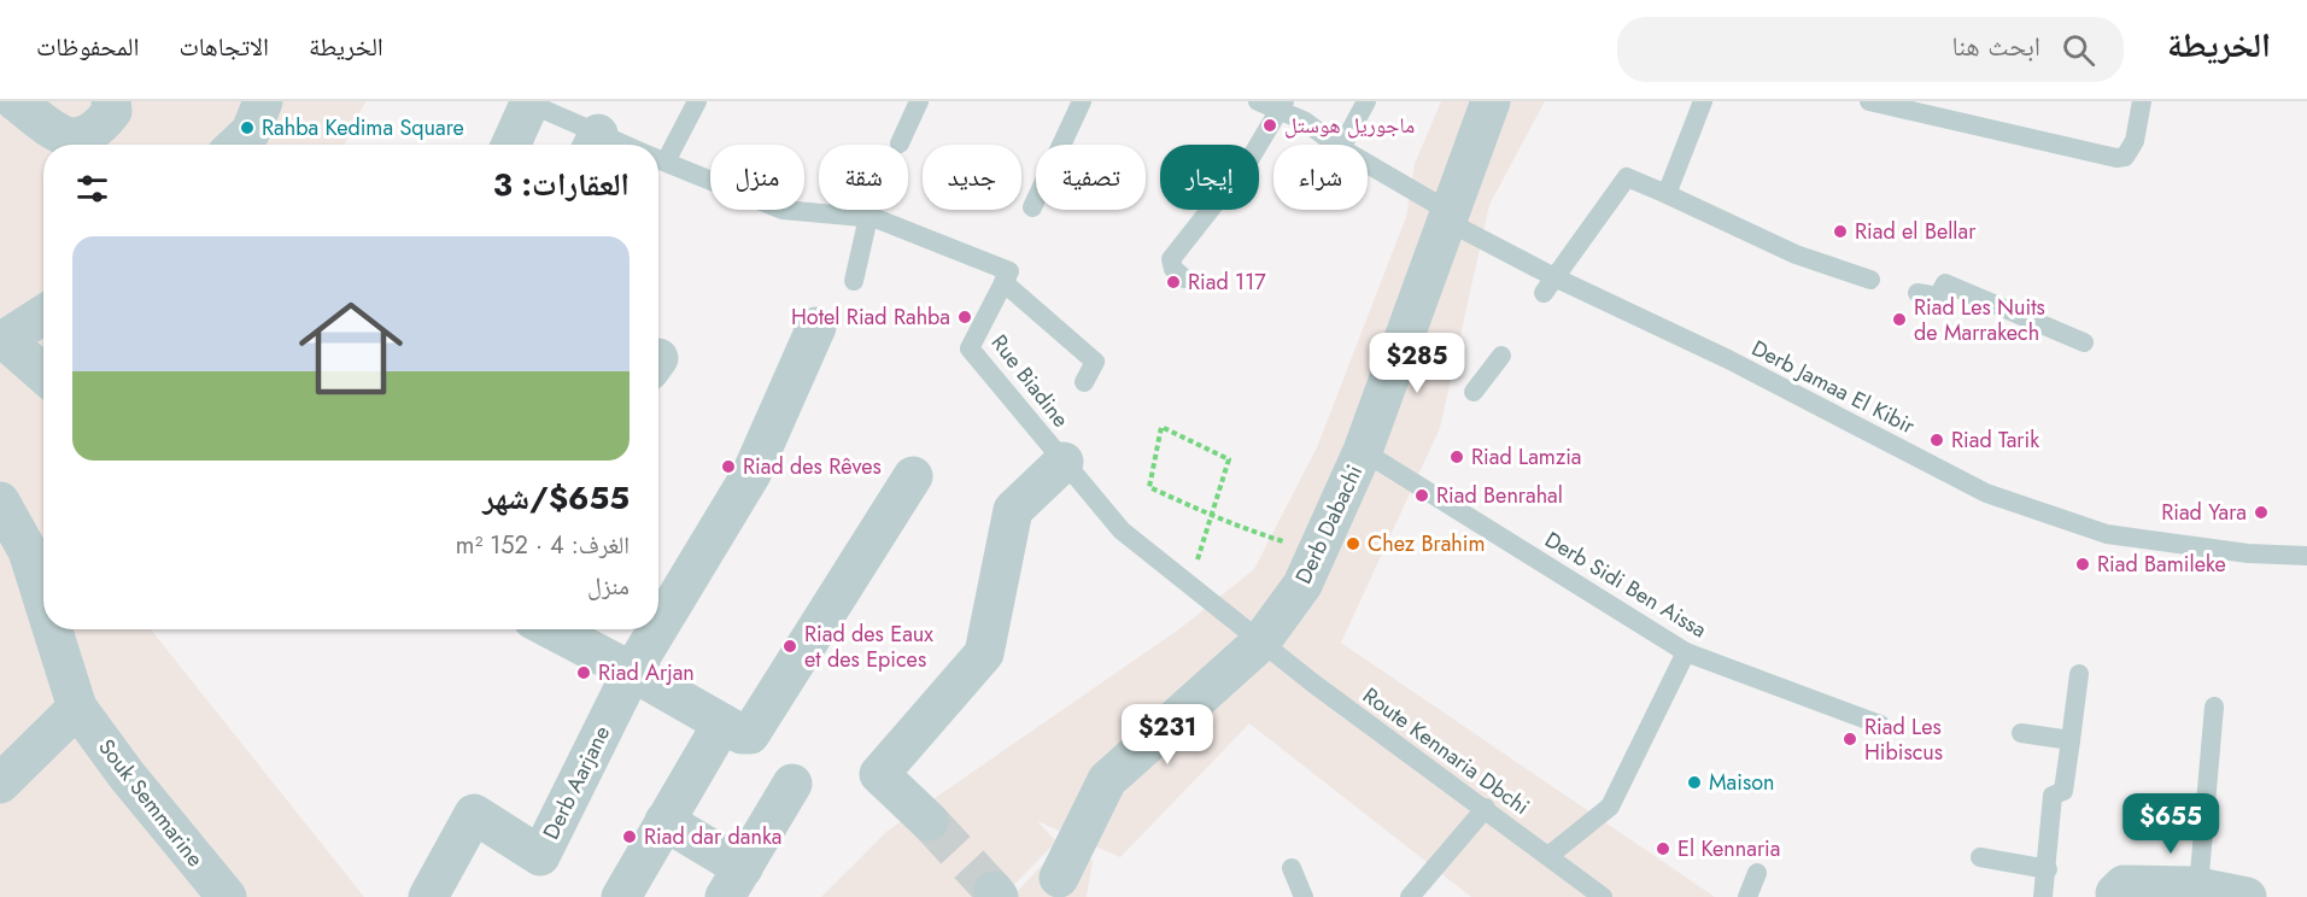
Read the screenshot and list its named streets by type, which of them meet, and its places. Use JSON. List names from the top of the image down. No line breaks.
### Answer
{"streets":{"street":["Derb Dabachi","Derb Aarjane","Souk Semmarine"],"lane":["Rue Biadine","Derb Jamaa El Kibir","Derb Sidi Ben Aissa","Route Kennaria Dbchi"]},"crossings":[["Rue Biadine","Derb Dabachi"],["Rue Biadine","Route Kennaria Dbchi"],["Derb Jamaa El Kibir","Derb Dabachi"],["Derb Dabachi","Derb Sidi Ben Aissa"],["Derb Dabachi","Route Kennaria Dbchi"]],"places":["ماجوريل هوستل","Rahba Kedima Square","Riad el Bellar","Riad 117","Hotel Riad Rahba","Riad Les Nuits de Marrakech","Riad Tarik","Riad Lamzia","Riad des Rêves","Riad Benrahal","Riad Yara","Chez Brahim","Riad Bamileke","Riad des Eaux et des Epices","Riad Arjan","Riad Les Hibiscus","Maison","Riad dar danka","El Kennaria"],"page":{"header":"الخريطة","search":"ابحث هنا","nav":["الخريطة","الاتجاهات","المحفوظات"],"chip":["شراء","إيجار","تصفية","جديد","شقة","منزل"],"heading":"العقارات: 3","list":[{"name":"$655/شهر","note":"الغرف: 4 · 152 m² · منزل"}],"price":["$285","$231","$655"]}}
